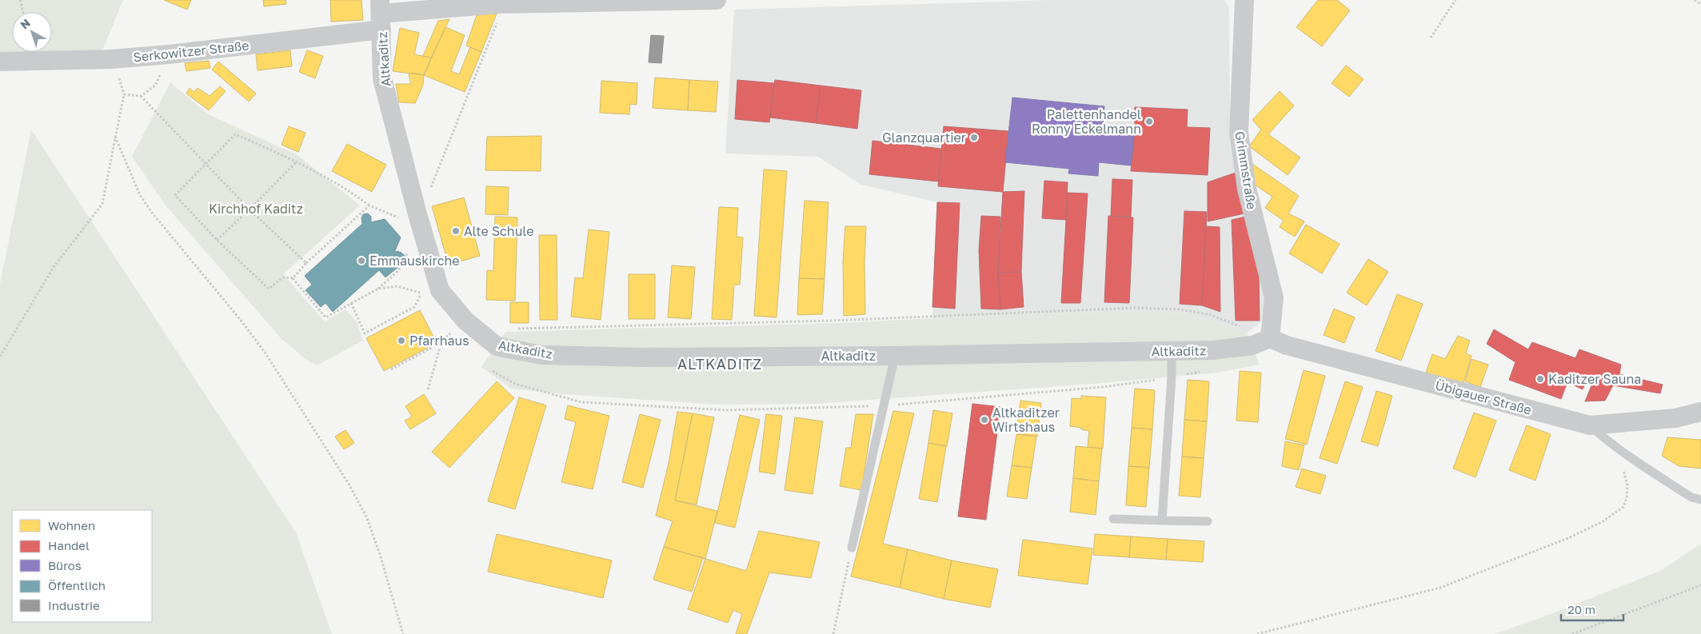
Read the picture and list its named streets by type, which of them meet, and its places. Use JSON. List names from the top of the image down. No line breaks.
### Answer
{"streets":{"street":["Serkowitzer Straße","Altkaditz","Grimmstraße","Übigauer Straße"]},"crossings":[["Serkowitzer Straße","Altkaditz"],["Altkaditz","Grimmstraße"],["Altkaditz","Übigauer Straße"],["Grimmstraße","Übigauer Straße"]],"districts":["ALTKADITZ"],"parks":["Kirchhof Kaditz"],"places":["Palettenhandel Ronny Eckelmann","Glanzquartier","Alte Schule","Emmauskirche","Pfarrhaus","Kaditzer Sauna","Altkaditzer Wirtshaus"],"legend":["Wohnen","Handel","Büros","Öffentlich","Industrie"],"scale_bar":"20 m","north":"top left"}
